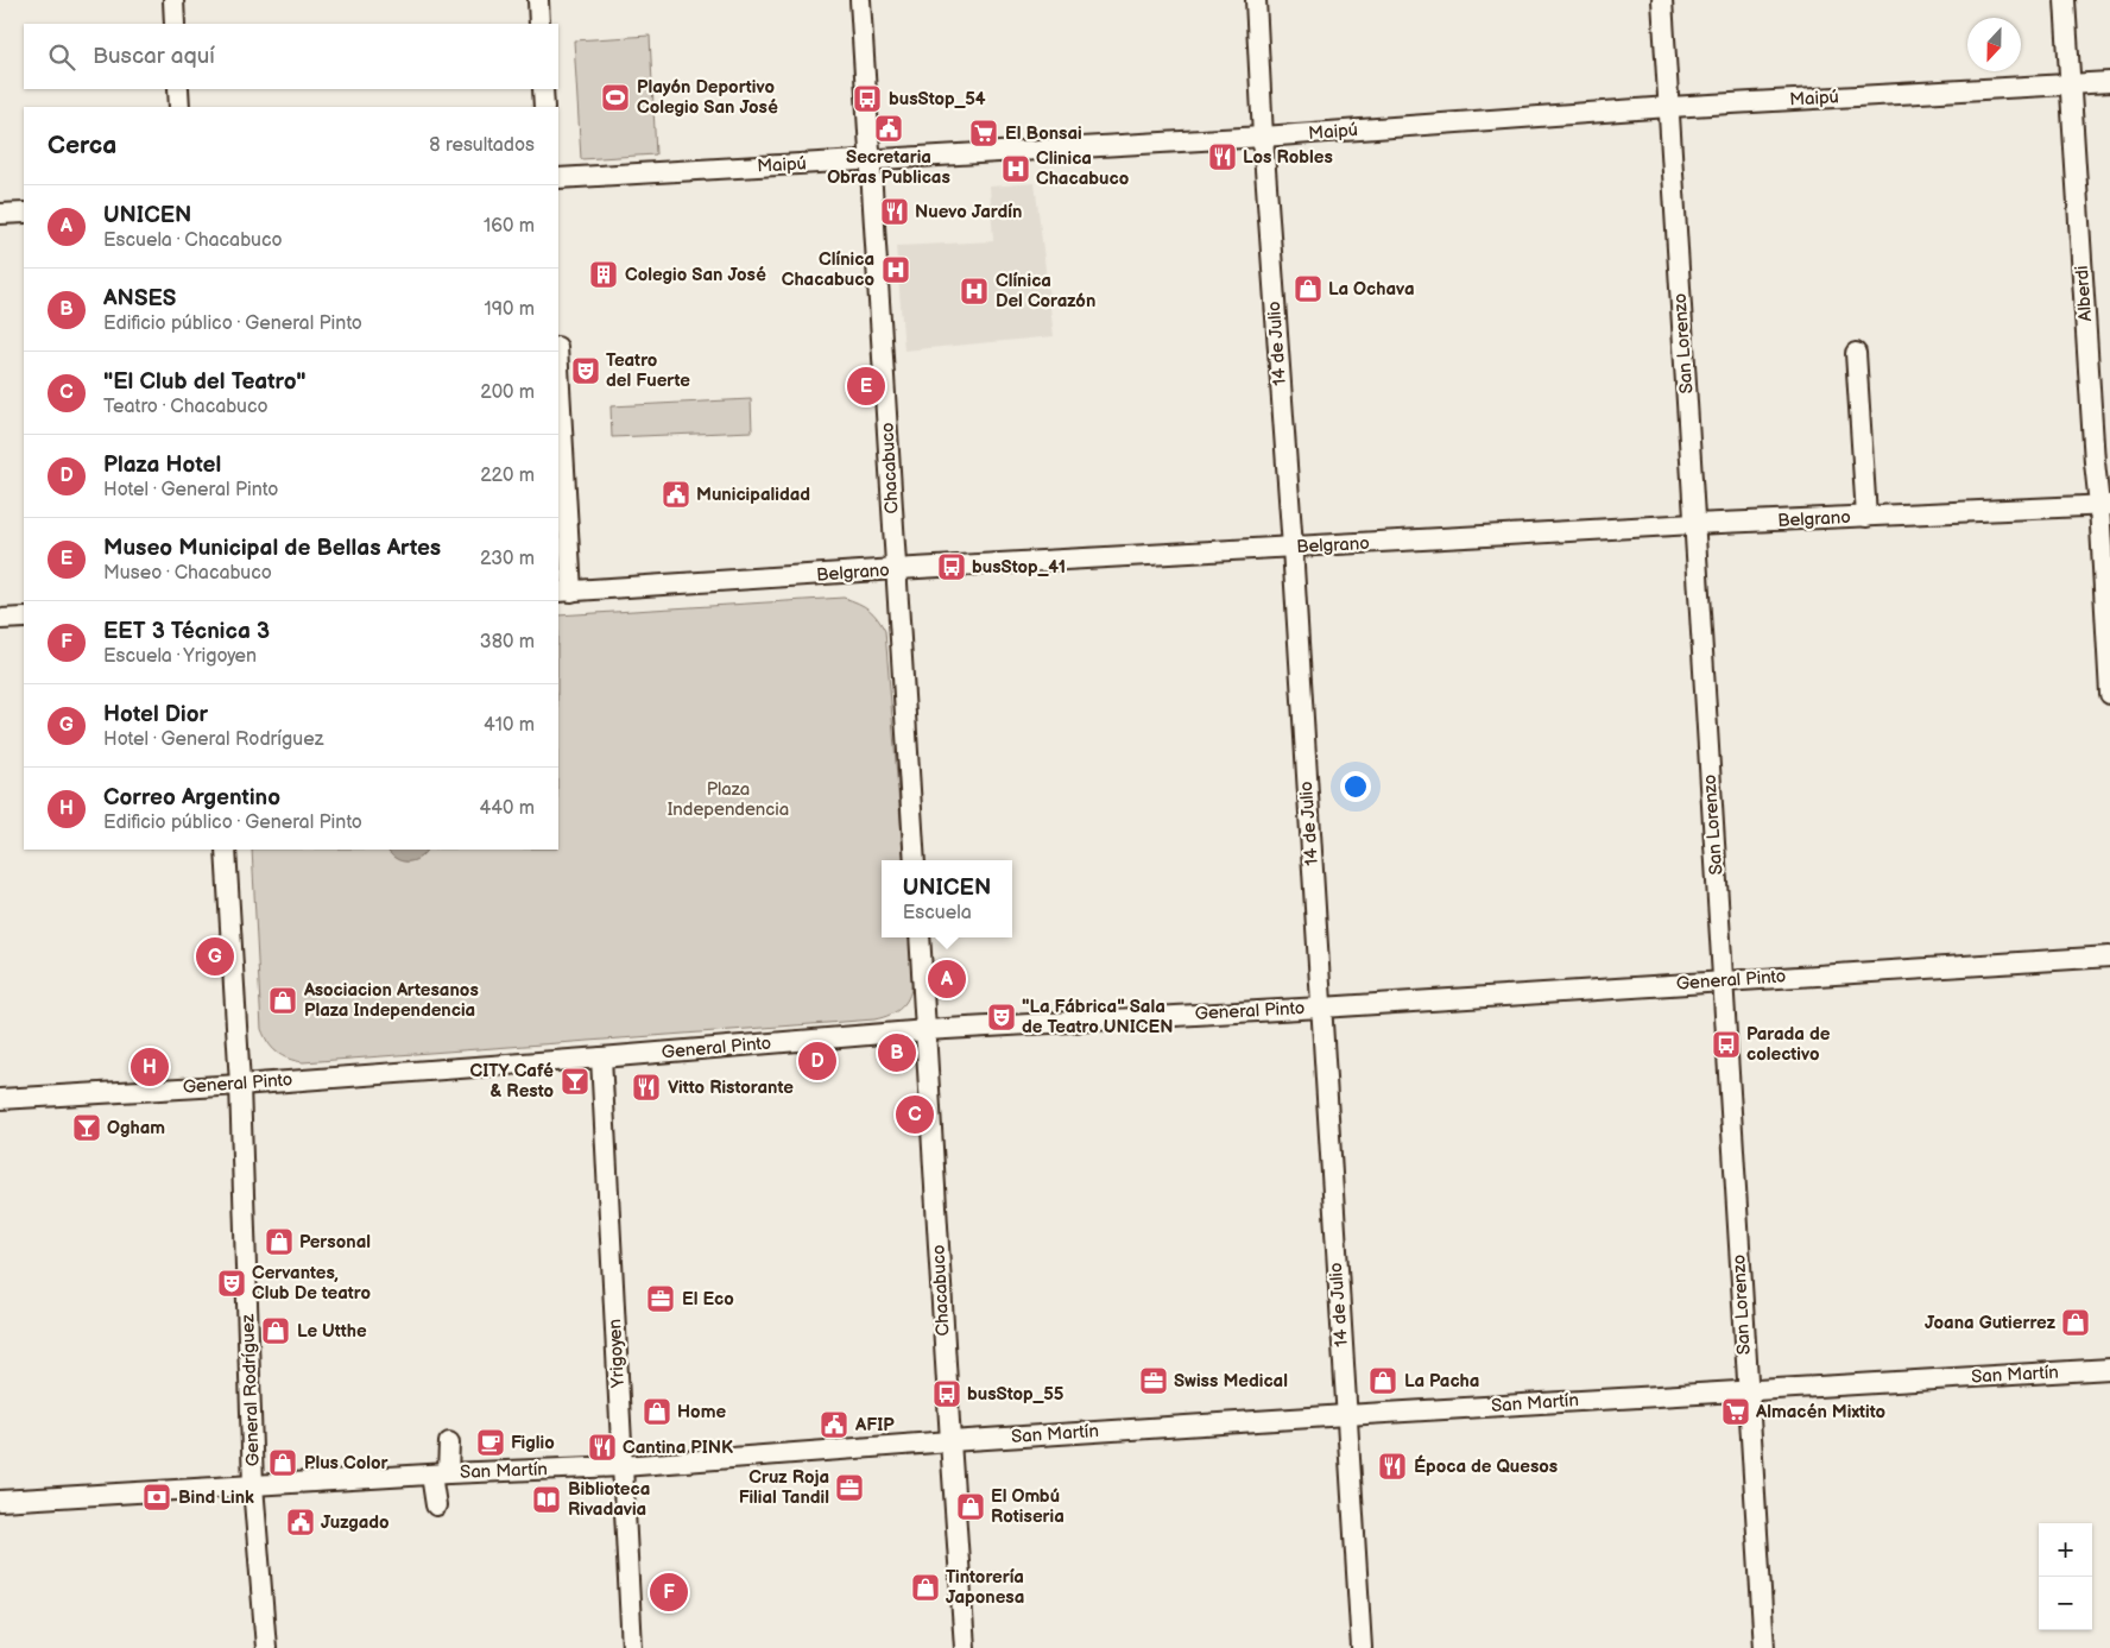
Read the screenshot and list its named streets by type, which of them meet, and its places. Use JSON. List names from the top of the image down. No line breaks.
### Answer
{"streets":{"street":["Maipú","Alberdi","14 de Julio","San Lorenzo","Chacabuco","Belgrano","General Pinto","Yrigoyen","San Martín","General Rodríguez"]},"crossings":[["Maipú","Alberdi"],["Maipú","14 de Julio"],["Maipú","San Lorenzo"],["Maipú","Chacabuco"],["Alberdi","Belgrano"],["14 de Julio","Belgrano"],["14 de Julio","General Pinto"],["14 de Julio","San Martín"],["San Lorenzo","Belgrano"],["San Lorenzo","General Pinto"],["San Lorenzo","San Martín"],["Chacabuco","Belgrano"],["Chacabuco","General Pinto"],["Chacabuco","San Martín"],["General Pinto","Yrigoyen"],["General Pinto","General Rodríguez"],["Yrigoyen","San Martín"],["San Martín","General Rodríguez"]],"parks":["Plaza Independencia"],"places":{"sports":["Playón Deportivo Colegio San José"],"bus stop":["busStop_54","busStop_41","Parada de colectivo","busStop_55"],"public building":["Secretaria Obras Publicas","Municipalidad","AFIP","Juzgado"],"supermarket":["El Bonsai","Almacén Mixtito"],"restaurant":["Los Robles","Nuevo Jardín","Vitto Ristorante","Cantina PINK","Época de Quesos"],"hospital":["Clinica Chacabuco","Clínica Chacabuco","Clínica Del Corazón"],"building":["Colegio San José"],"shop":["La Ochava","Asociacion Artesanos Plaza Independencia","Personal","Joana Gutierrez","Le Utthe","La Pacha","Home","Plus Color","El Ombú Rotiseria","Tintorería Japonesa"],"theatre":["Teatro del Fuerte","\"La Fábrica\" Sala de Teatro UNICEN","Cervantes, Club De teatro"],"bar":["CITY Café & Resto","Ogham"],"office":["El Eco","Swiss Medical","Cruz Roja Filial Tandil"],"cafe":["Figlio"],"bank":["Bind Link"],"library":["Biblioteca Rivadavia"]},"north":"bottom","page":{"search":"Buscar aquí","heading":["Cerca","8 resultados"],"list":[{"mark":"A","name":"UNICEN","note":"Escuela · Chacabuco","value":"160 m"},{"mark":"B","name":"ANSES","note":"Edificio público · General Pinto","value":"190 m"},{"mark":"C","name":"\"El Club del Teatro\"","note":"Teatro · Chacabuco","value":"200 m"},{"mark":"D","name":"Plaza Hotel","note":"Hotel · General Pinto","value":"220 m"},{"mark":"E","name":"Museo Municipal de Bellas Artes","note":"Museo · Chacabuco","value":"230 m"},{"mark":"F","name":"EET 3 Técnica 3","note":"Escuela · Yrigoyen","value":"380 m"},{"mark":"G","name":"Hotel Dior","note":"Hotel · General Rodríguez","value":"410 m"},{"mark":"H","name":"Correo Argentino","note":"Edificio público · General Pinto","value":"440 m"}],"pins":["E","G","A","B","D","H","C","F"],"popup":["UNICEN","Escuela"],"map_buttons":["+","−"]}}
